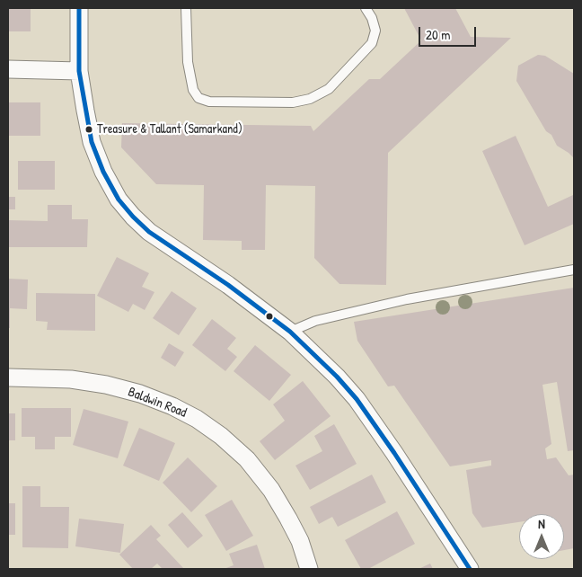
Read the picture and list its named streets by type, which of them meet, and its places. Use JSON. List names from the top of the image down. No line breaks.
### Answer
{"streets":{"street":["Baldwin Road"]},"places":["Treasure & Tallant (Samarkand)"],"scale_bar":"20 m","north":"top"}
